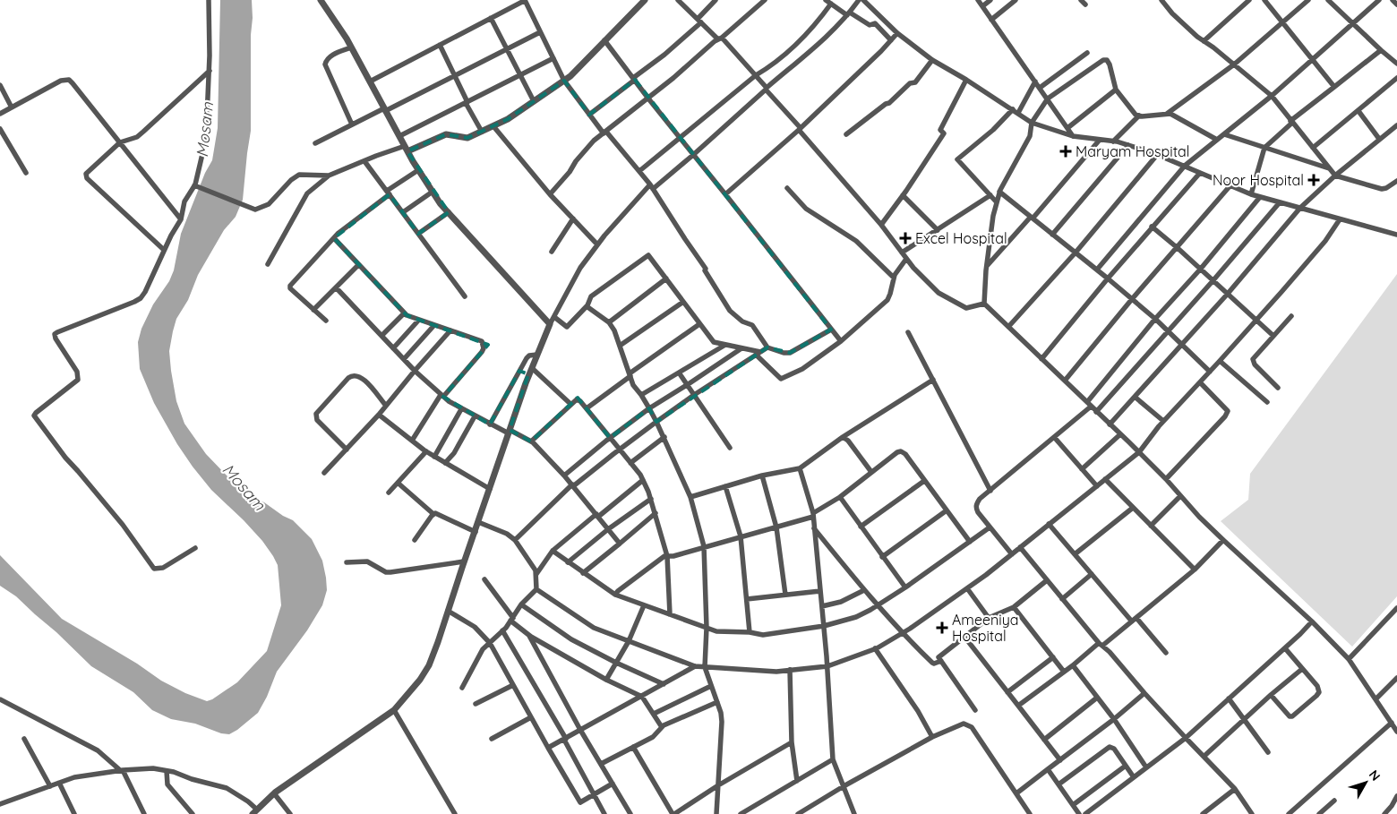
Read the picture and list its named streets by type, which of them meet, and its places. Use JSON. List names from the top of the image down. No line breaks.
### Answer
{"water":["Mosam"],"places":{"health":["Maryam Hospital","Noor Hospital","Excel Hospital","Ameeniya Hospital"]},"north":"top right"}
